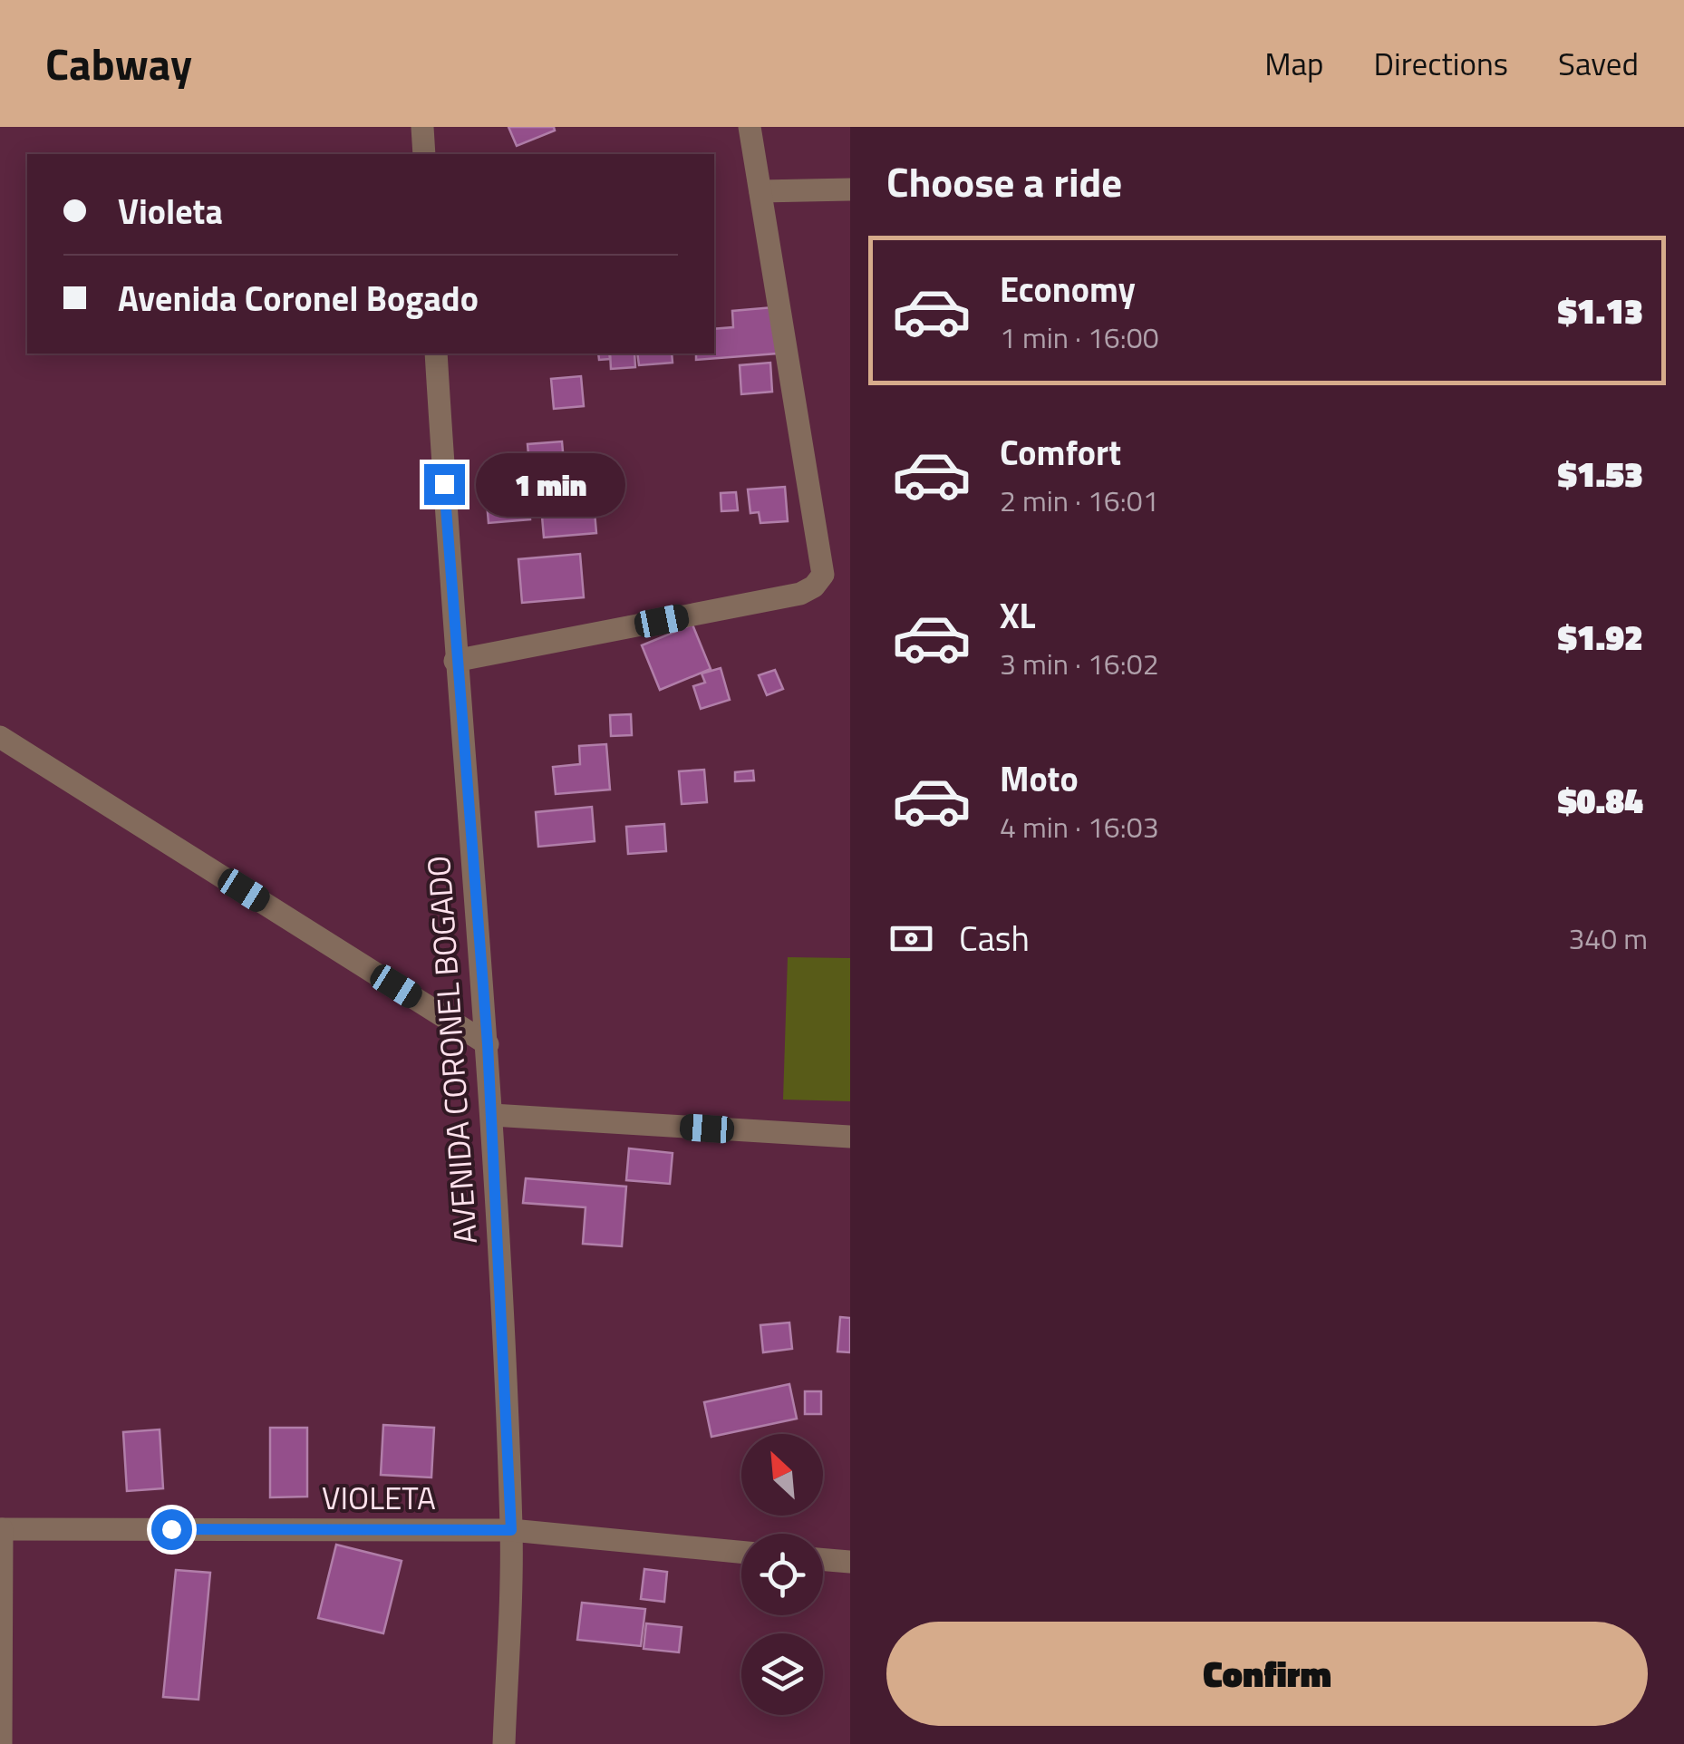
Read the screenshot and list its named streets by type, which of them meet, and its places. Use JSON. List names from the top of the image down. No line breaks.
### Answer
{"streets":{"street":["AVENIDA CORONEL BOGADO","VIOLETA"]},"crossings":[["AVENIDA CORONEL BOGADO","VIOLETA"]],"north":"top left","page":{"header":"Cabway","nav":["Map","Directions","Saved"],"heading":"Choose a ride","banner":["Violeta","Avenida Coronel Bogado"],"list":[{"name":"Economy","note":"1 min · 16:00","value":"$1.13"},{"name":"Comfort","note":"2 min · 16:01","value":"$1.53"},{"name":"XL","note":"3 min · 16:02","value":"$1.92"},{"name":"Moto","note":"4 min · 16:03","value":"$0.84"}],"bubble":"1 min","pay":["Cash","340 m"],"buttons":"Confirm"}}
